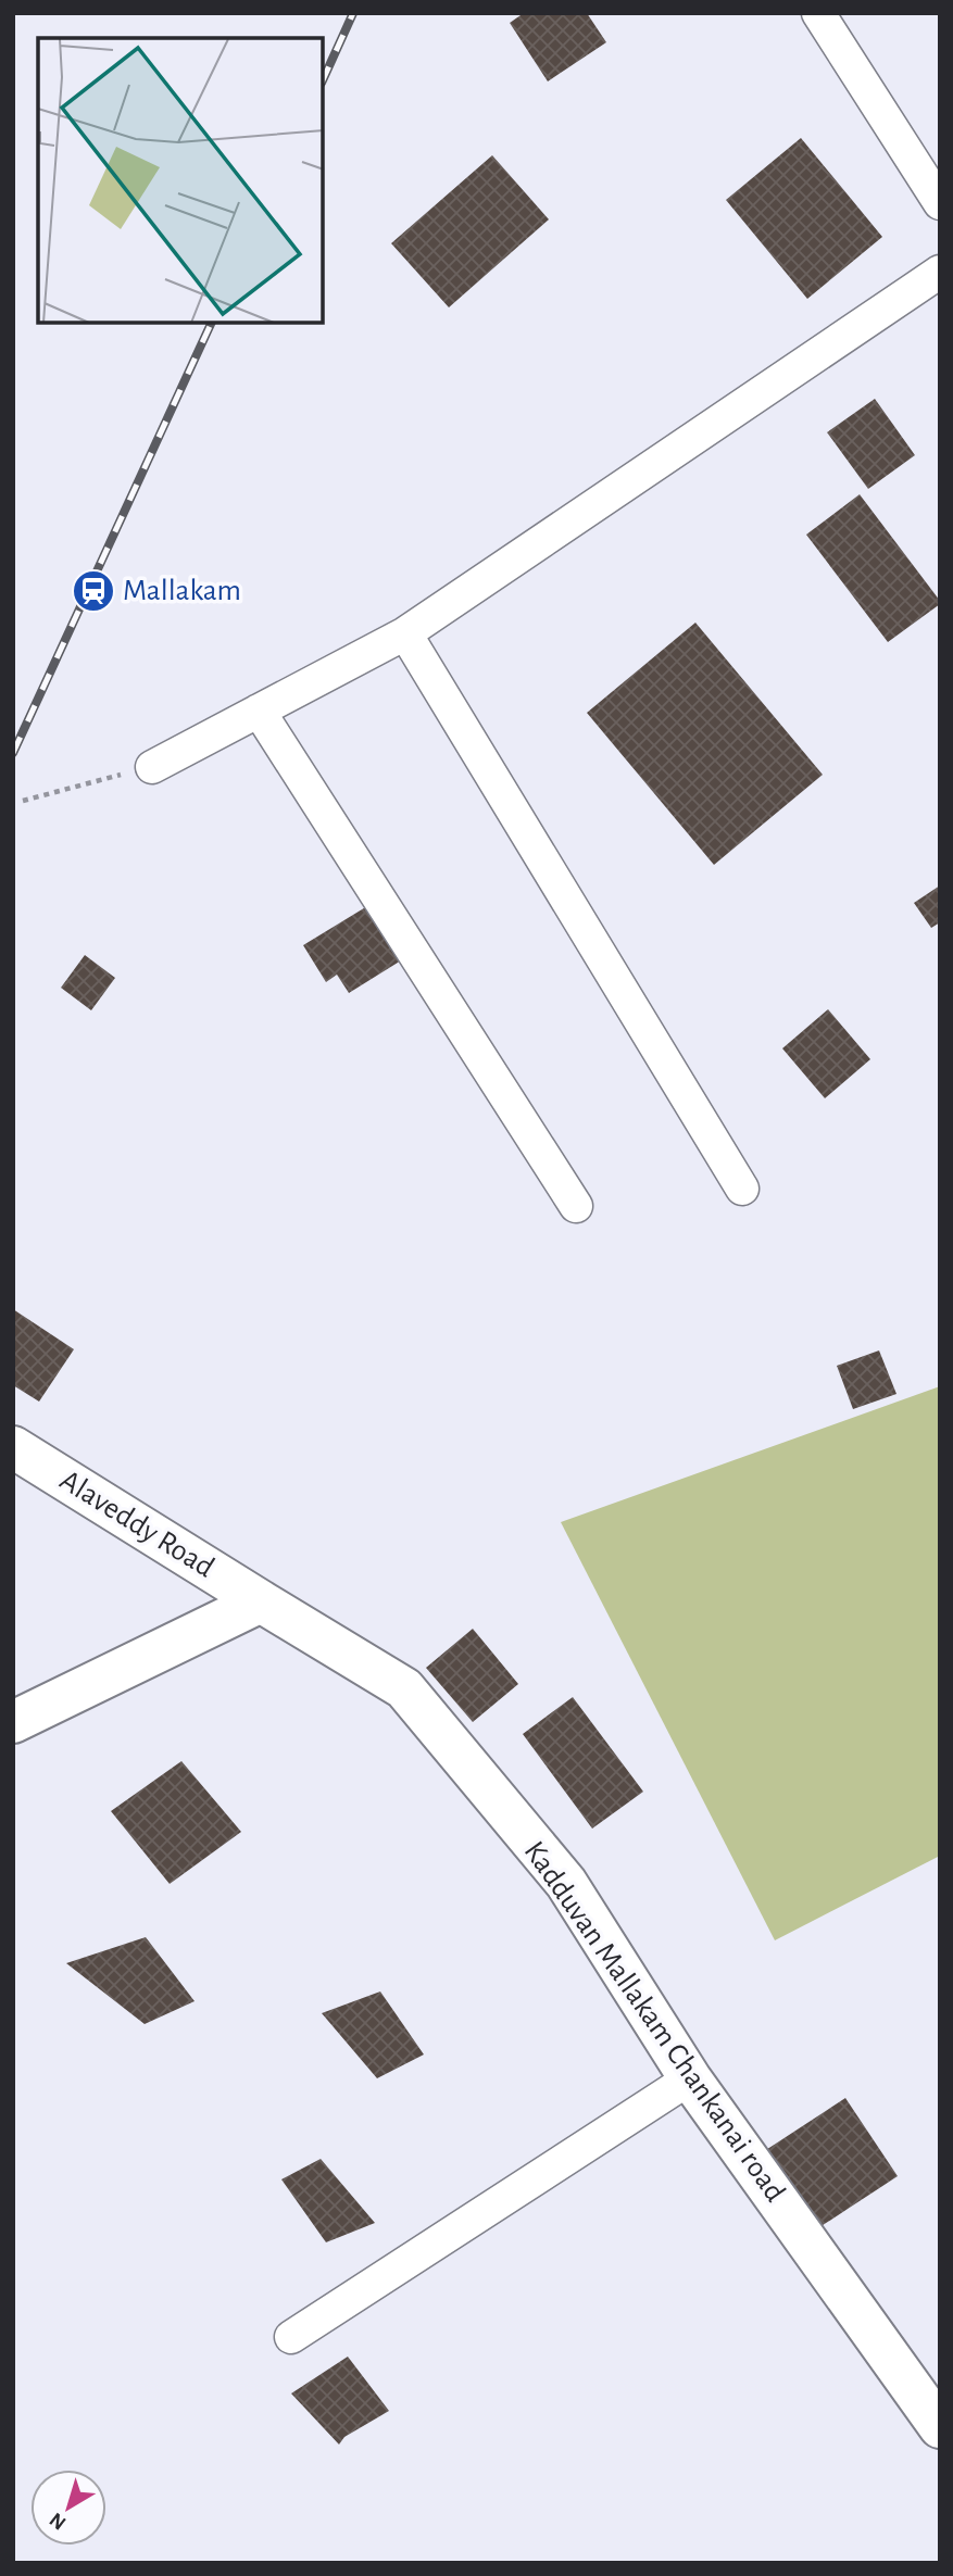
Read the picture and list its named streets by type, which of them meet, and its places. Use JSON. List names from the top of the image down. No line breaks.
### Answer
{"streets":{"main road":["Alaveddy Road","Kadduvan Mallakam Chankanai road"]},"crossings":[["Alaveddy Road","Kadduvan Mallakam Chankanai road"]],"places":{"station":["Mallakam"]},"north":"bottom left"}
